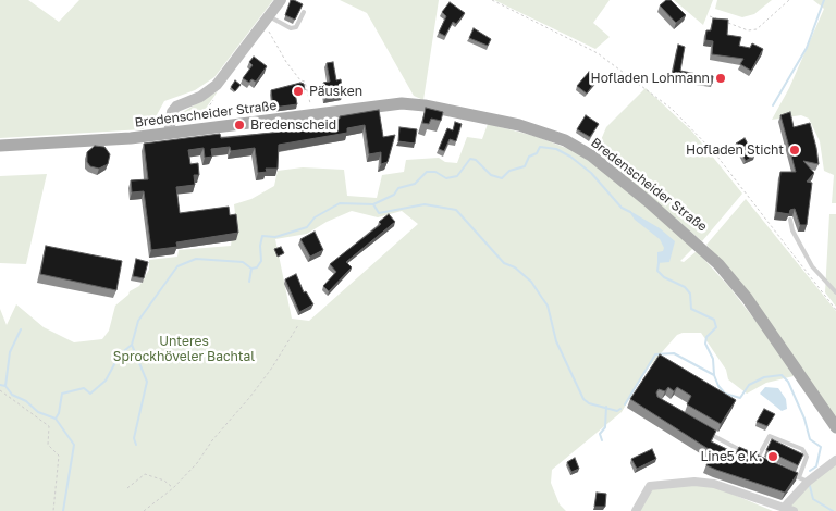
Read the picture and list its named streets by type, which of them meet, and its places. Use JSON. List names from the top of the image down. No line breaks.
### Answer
{"streets":{"main road":["Bredenscheider Straße"]},"parks":["Unteres Sprockhöveler Bachtal"],"places":["Hofladen Lohmann","Päusken","Bredenscheid","Hofladen Sticht","Line5 e.K."]}
